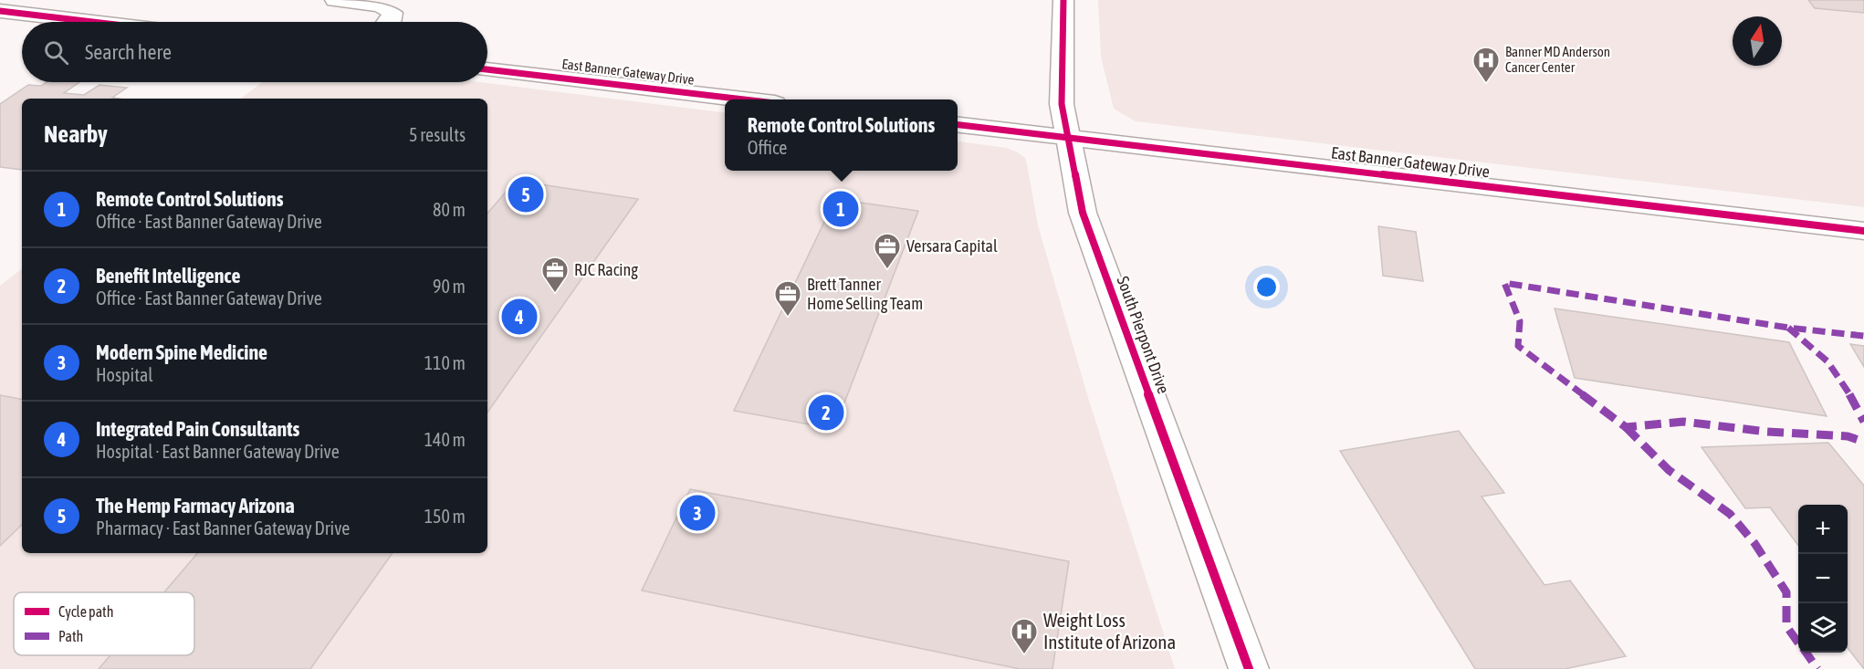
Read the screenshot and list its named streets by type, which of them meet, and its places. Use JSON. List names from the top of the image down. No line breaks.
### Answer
{"streets":{"street":["East Banner Gateway Drive","South Pierpont Drive"]},"crossings":[["East Banner Gateway Drive","South Pierpont Drive"]],"places":{"hospital":["Banner MD Anderson Cancer Center","Weight Loss Institute of Arizona"],"office":["Versara Capital","RJC Racing","Brett Tanner Home Selling Team"]},"legend":["Cycle path","Path"],"north":"top","page":{"search":"Search here","heading":["Nearby","5 results"],"popup":["Remote Control Solutions","Office"],"list":[{"mark":"1","name":"Remote Control Solutions","note":"Office · East Banner Gateway Drive","value":"80 m"},{"mark":"2","name":"Benefit Intelligence","note":"Office · East Banner Gateway Drive","value":"90 m"},{"mark":"3","name":"Modern Spine Medicine","note":"Hospital","value":"110 m"},{"mark":"4","name":"Integrated Pain Consultants","note":"Hospital · East Banner Gateway Drive","value":"140 m"},{"mark":"5","name":"The Hemp Farmacy Arizona","note":"Pharmacy · East Banner Gateway Drive","value":"150 m"}],"pins":["5","1","4","2","3"],"map_buttons":["+","−"]}}
